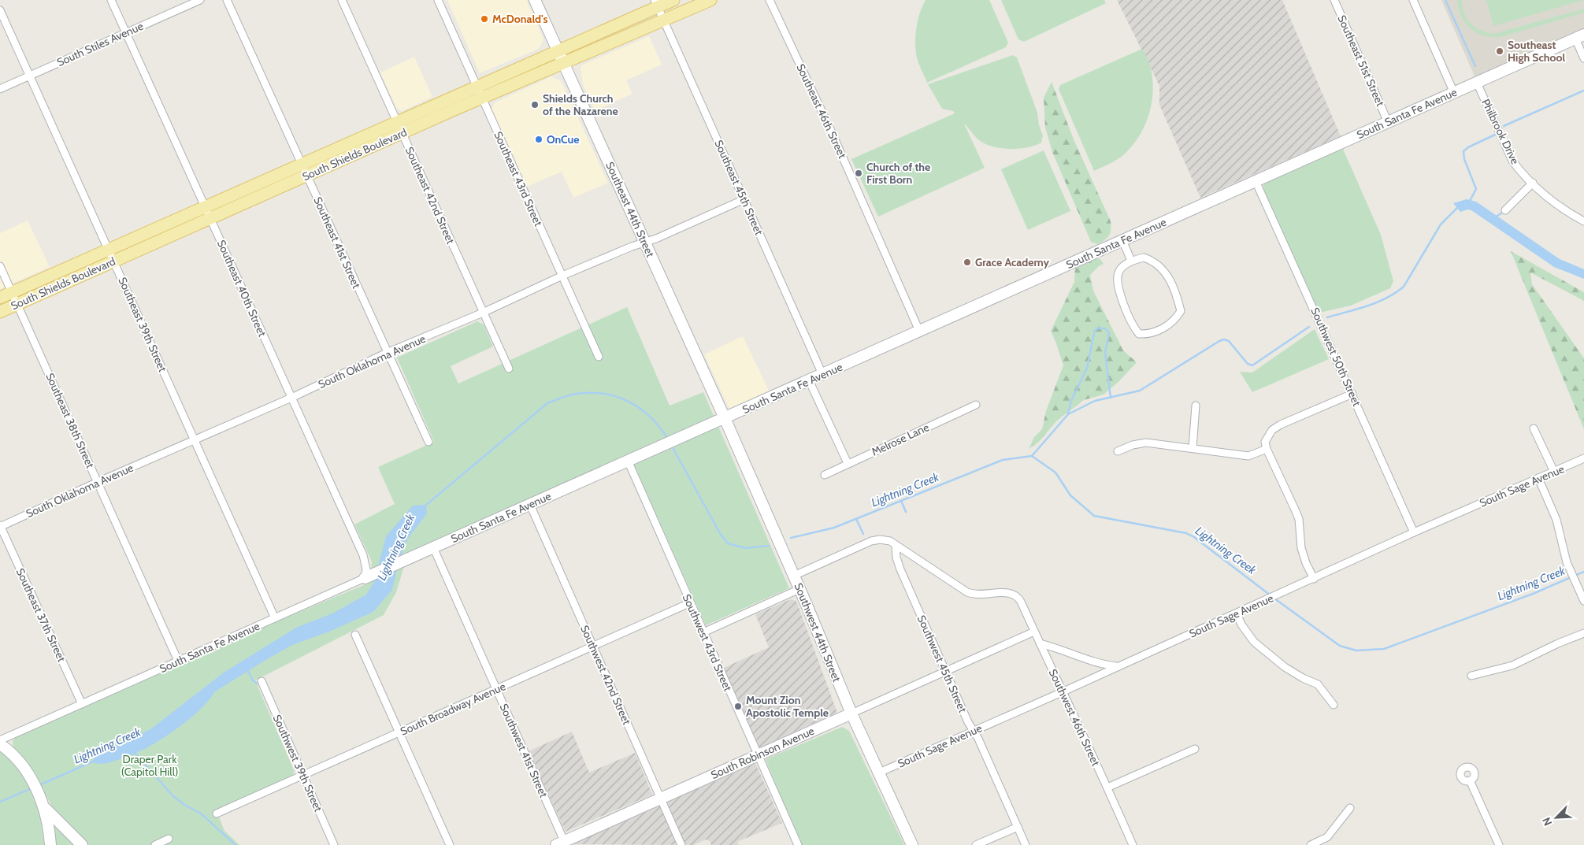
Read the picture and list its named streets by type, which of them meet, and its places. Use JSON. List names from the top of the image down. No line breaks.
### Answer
{"streets":{"main road":["South Shields Boulevard"],"street":["South Stiles Avenue","Southeast 51st Street","Southeast 46th Street","South Santa Fe Avenue","Philbrook Drive","Southeast 43rd Street","Southeast 45th Street","Southeast 42nd Street","Southeast 44th Street","Southeast 41st Street","Southeast 40th Street","Southeast 39th Street","Southwest 50th Street","South Oklahoma Avenue","Southeast 38th Street","Melrose Lane","South Sage Avenue","Southeast 37th Street","Southwest 44th Street","Southwest 43rd Street","Southwest 45th Street","Southwest 42nd Street","South Broadway Avenue","Southwest 46th Street","Southwest 41st Street","South Robinson Avenue","Southwest 39th Street"]},"crossings":[["South Stiles Avenue","Southeast 40th Street"],["South Stiles Avenue","Southeast 39th Street"],["Southeast 51st Street","South Santa Fe Avenue"],["Southeast 46th Street","South Santa Fe Avenue"],["South Santa Fe Avenue","Philbrook Drive"],["South Santa Fe Avenue","Southeast 45th Street"],["South Santa Fe Avenue","Southeast 44th Street"],["South Santa Fe Avenue","Southeast 40th Street"],["South Santa Fe Avenue","Southeast 39th Street"],["South Santa Fe Avenue","Southwest 50th Street"],["South Santa Fe Avenue","Southeast 38th Street"],["South Santa Fe Avenue","Southeast 37th Street"],["South Santa Fe Avenue","Southwest 44th Street"],["South Santa Fe Avenue","Southwest 43rd Street"],["South Santa Fe Avenue","Southwest 42nd Street"],["South Santa Fe Avenue","Southwest 41st Street"],["South Shields Boulevard","Southeast 43rd Street"],["South Shields Boulevard","Southeast 45th Street"],["South Shields Boulevard","Southeast 42nd Street"],["South Shields Boulevard","Southeast 44th Street"],["South Shields Boulevard","Southeast 41st Street"],["South Shields Boulevard","Southeast 40th Street"],["South Shields Boulevard","Southeast 39th Street"],["South Shields Boulevard","Southeast 38th Street"],["Southeast 43rd Street","South Oklahoma Avenue"],["Southeast 45th Street","South Oklahoma Avenue"],["Southeast 42nd Street","South Oklahoma Avenue"],["Southeast 44th Street","South Oklahoma Avenue"],["Southeast 44th Street","Southwest 44th Street"],["Southeast 41st Street","South Oklahoma Avenue"],["Southeast 40th Street","South Oklahoma Avenue"],["Southeast 39th Street","South Oklahoma Avenue"],["Southwest 50th Street","South Sage Avenue"],["South Oklahoma Avenue","Southeast 38th Street"],["South Oklahoma Avenue","Southeast 37th Street"],["South Sage Avenue","Southwest 44th Street"],["South Sage Avenue","Southwest 45th Street"],["South Sage Avenue","Southwest 46th Street"],["Southwest 44th Street","South Robinson Avenue"],["Southwest 43rd Street","South Broadway Avenue"],["Southwest 43rd Street","South Robinson Avenue"],["Southwest 45th Street","Southwest 46th Street"],["Southwest 45th Street","South Robinson Avenue"],["Southwest 42nd Street","South Broadway Avenue"],["Southwest 42nd Street","South Robinson Avenue"],["South Broadway Avenue","Southwest 41st Street"],["South Broadway Avenue","Southwest 39th Street"],["Southwest 46th Street","South Robinson Avenue"],["Southwest 41st Street","South Robinson Avenue"]],"water":["Lightning Creek"],"parks":["Draper Park (Capitol Hill)"],"places":["McDonald's","Southeast High School","Shields Church of the Nazarene","OnCue","Church of the First Born","Grace Academy","Mount Zion Apostolic Temple"],"north":"bottom left"}
